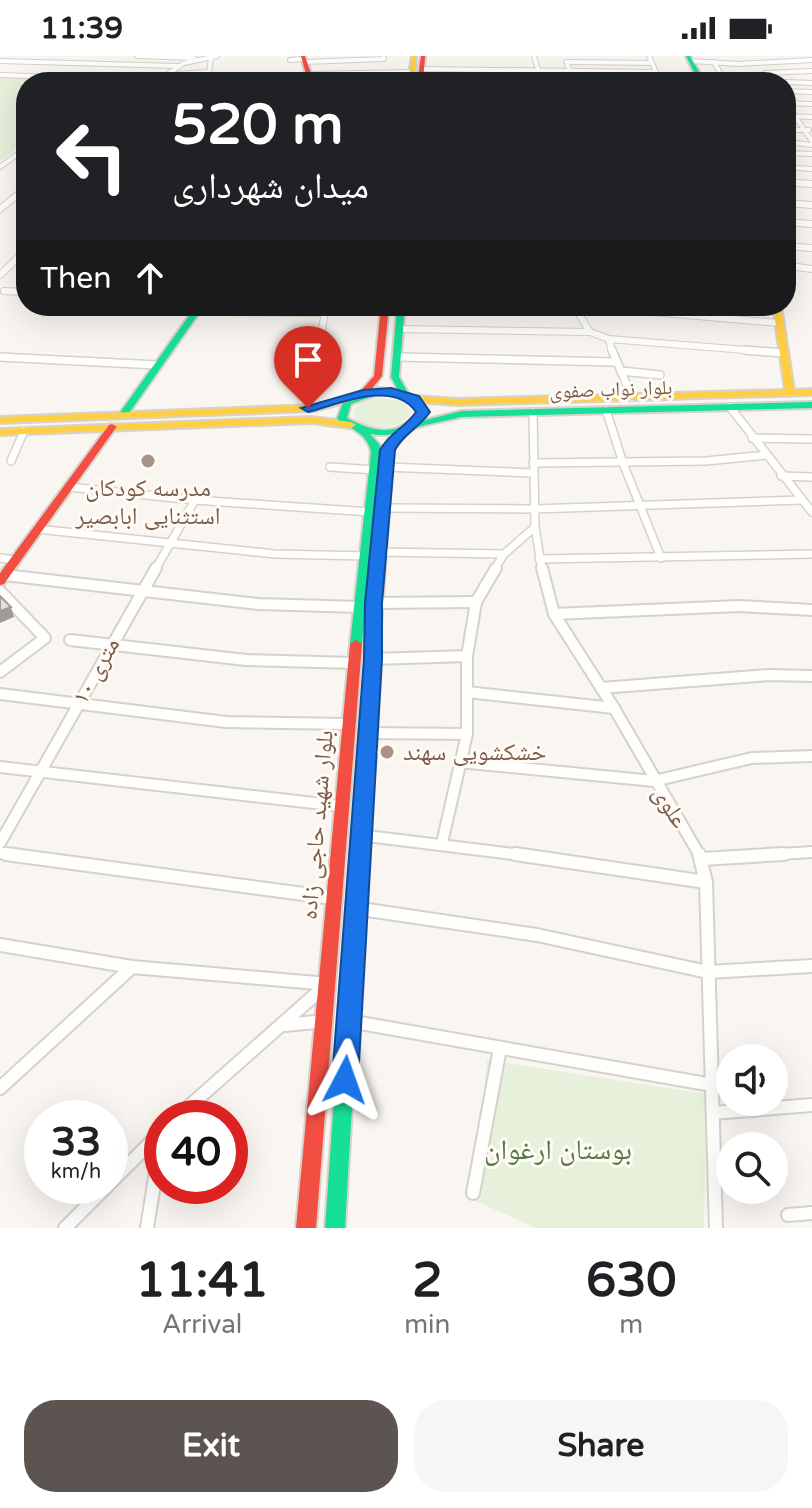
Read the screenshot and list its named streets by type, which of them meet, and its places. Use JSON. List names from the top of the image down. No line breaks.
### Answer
{"streets":{"main road":["بلوار نواب صفوی","بلوار شهید حاجی زاده"],"street":["۱۰ متری","علوی"]},"crossings":[["بلوار نواب صفوی","علوی"],["بلوار نواب صفوی","بلوار شهید حاجی زاده"]],"parks":["بوستان ارغوان"],"places":["مدرسه کودکان استثنایی ابابصیر","خشکشویی سهند"],"page":{"status":"11:39","turn":["520 m","میدان شهرداری"],"then":"Then","speed":"33 km/h","limit":"40","eta":["11:41","Arrival","2","min","630","m"],"buttons":["Exit","Share"]}}
